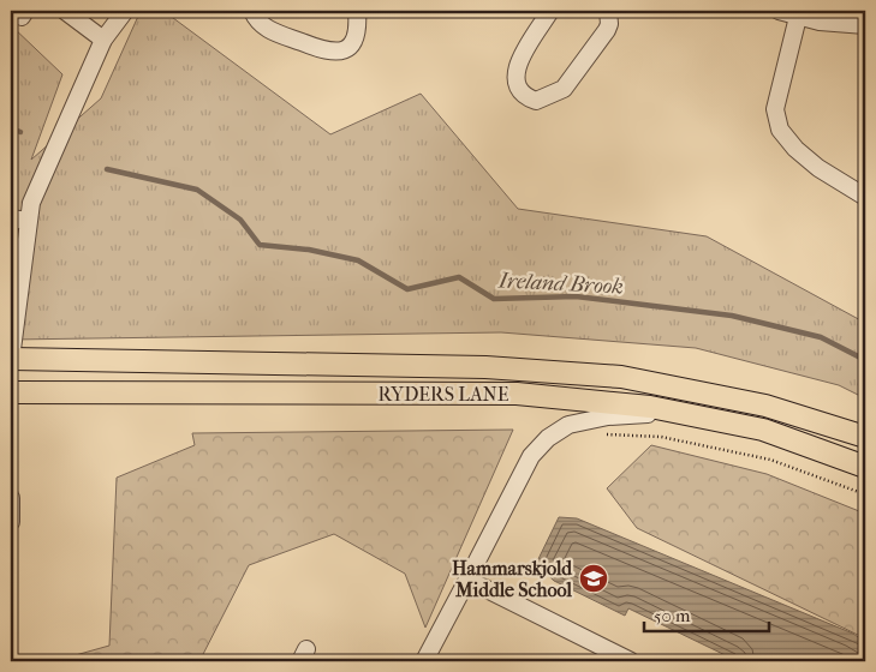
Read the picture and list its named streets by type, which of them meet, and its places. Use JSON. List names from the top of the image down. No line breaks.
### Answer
{"streets":{"main road":["RYDERS LANE"]},"water":["Ireland Brook"],"places":{"school or university":["Hammarskjold Middle School"]},"scale_bar":"50 m"}
